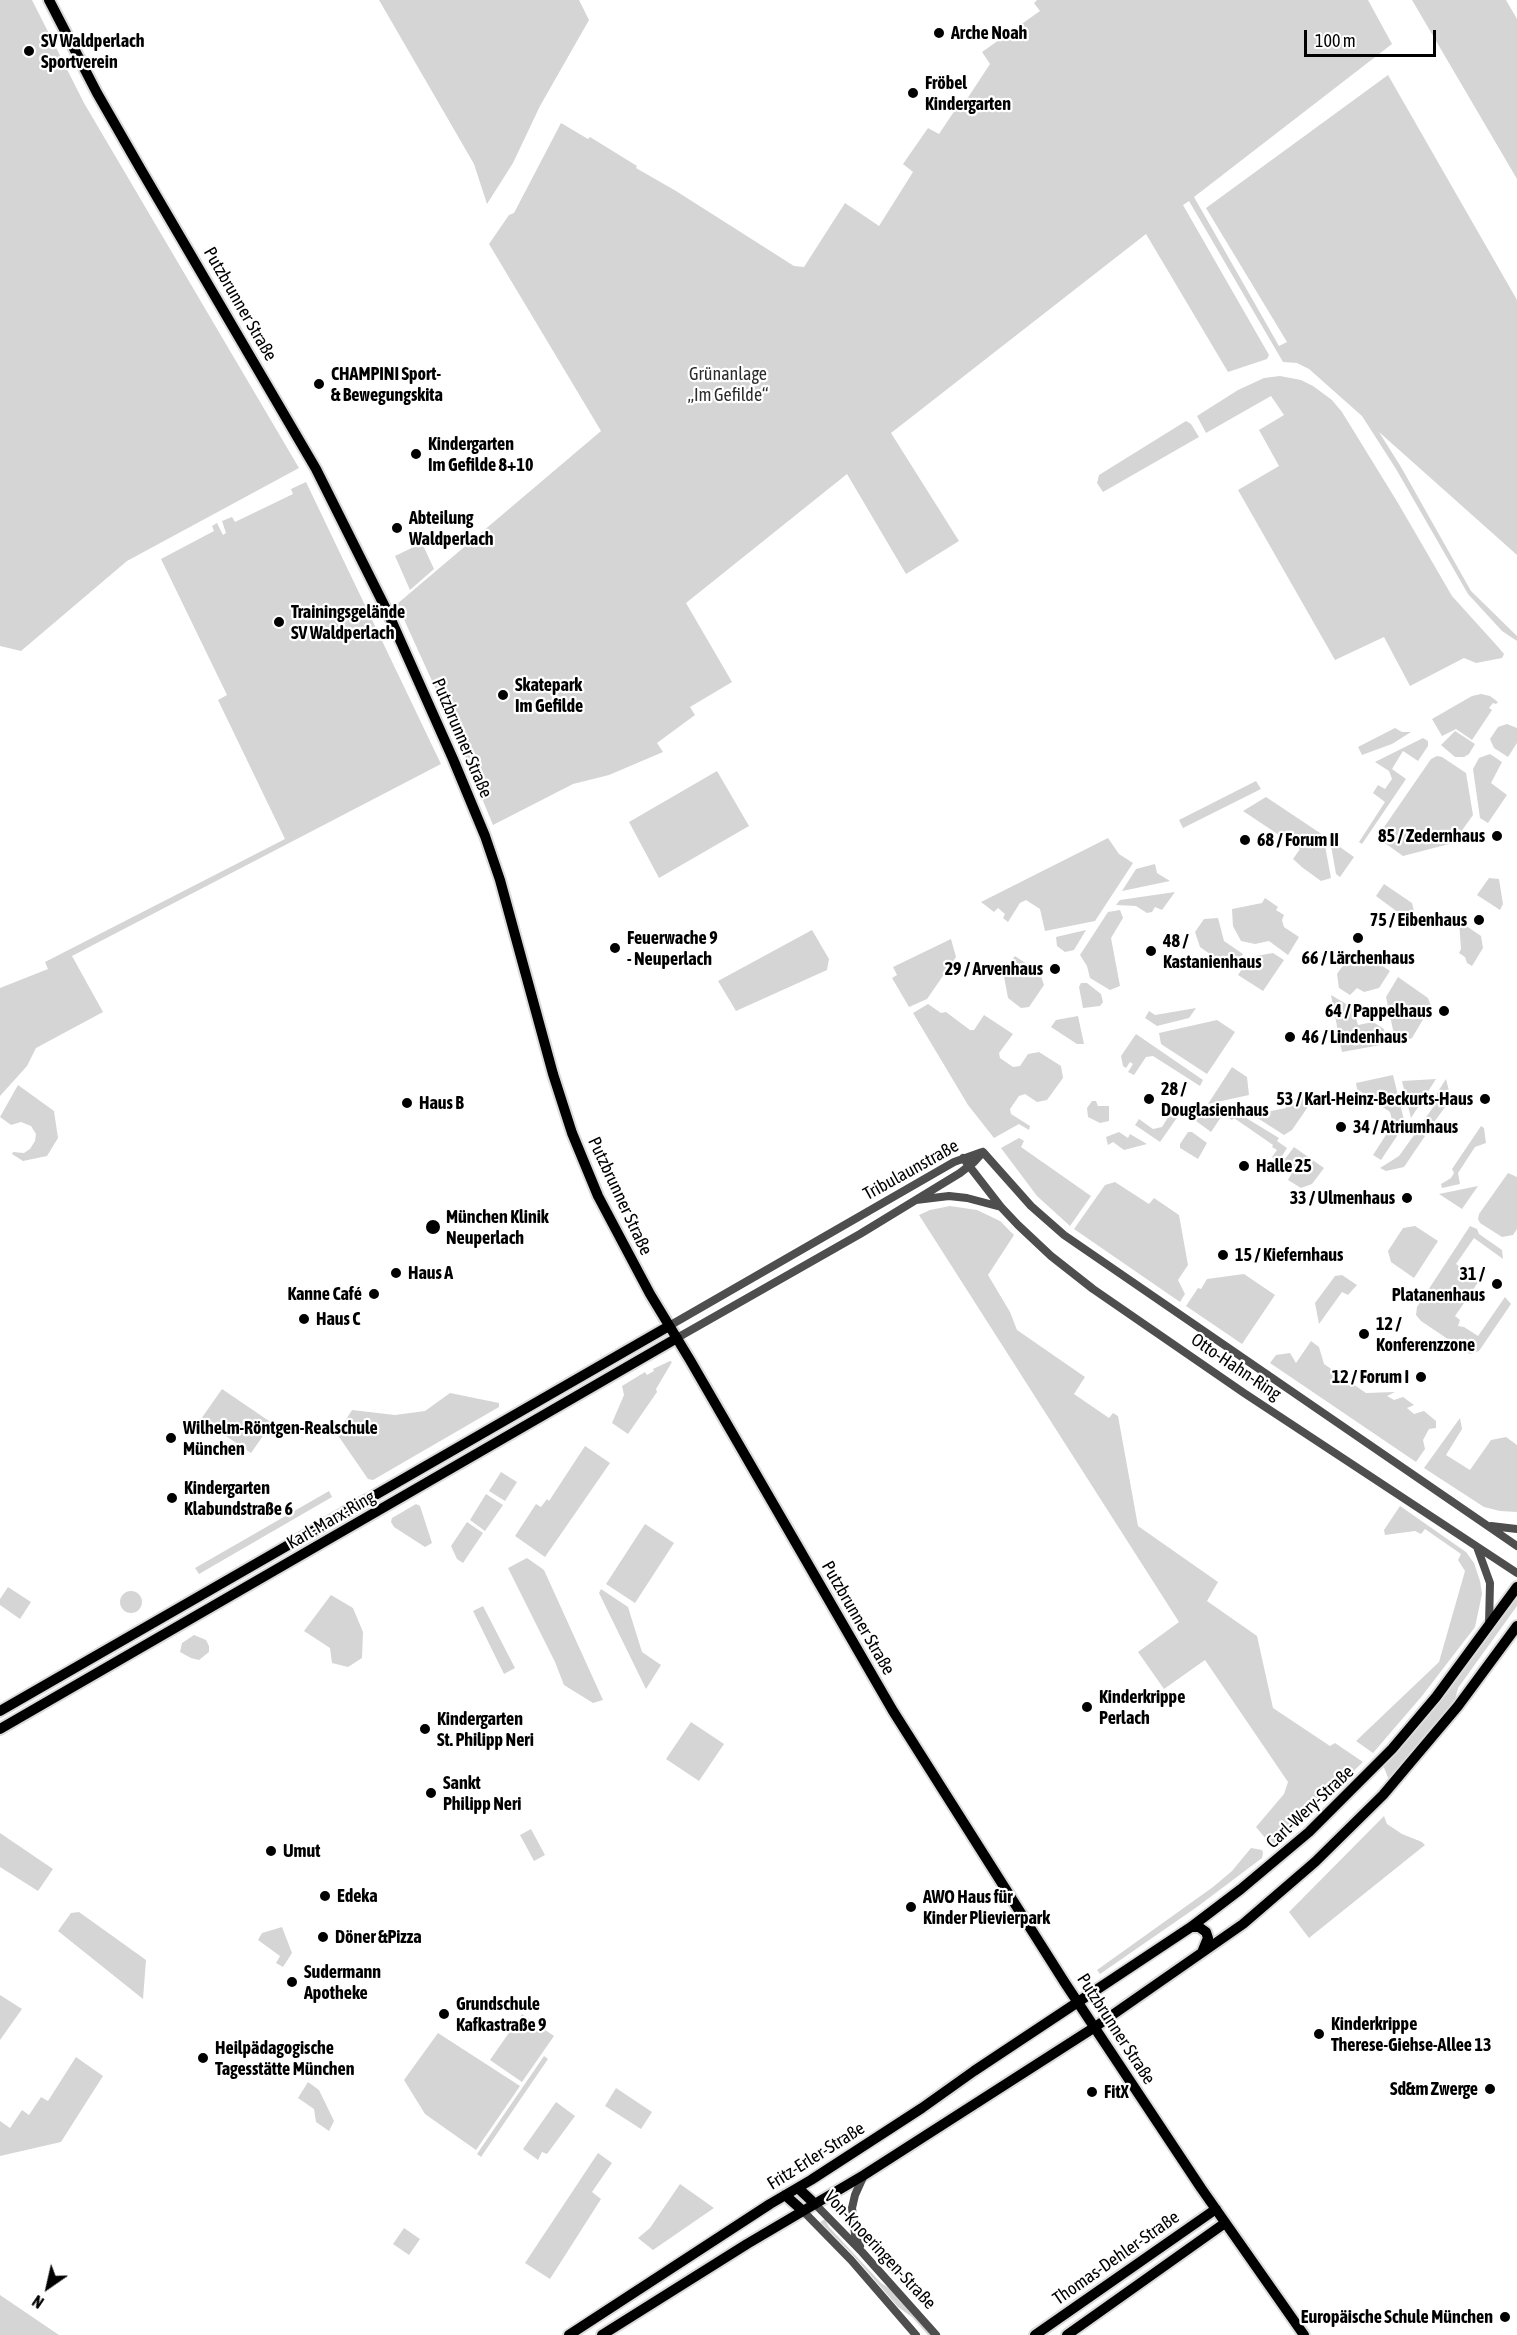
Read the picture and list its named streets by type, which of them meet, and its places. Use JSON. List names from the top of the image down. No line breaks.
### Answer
{"streets":{"main road":["Putzbrunner Straße","Karl-Marx-Ring","Carl-Wery-Straße","Fritz-Erler-Straße","Von-Knoeringen-Straße","Thomas-Dehler-Straße"],"street":["Tribulaunstraße","Otto-Hahn-Ring"]},"crossings":[["Putzbrunner Straße","Tribulaunstraße"],["Putzbrunner Straße","Karl-Marx-Ring"],["Putzbrunner Straße","Carl-Wery-Straße"],["Putzbrunner Straße","Fritz-Erler-Straße"],["Putzbrunner Straße","Thomas-Dehler-Straße"],["Tribulaunstraße","Otto-Hahn-Ring"],["Tribulaunstraße","Karl-Marx-Ring"],["Carl-Wery-Straße","Fritz-Erler-Straße"],["Fritz-Erler-Straße","Von-Knoeringen-Straße"]],"parks":["Grünanlage „Im Gefilde“"],"places":["Arche Noah","SV Waldperlach Sportverein","Fröbel Kindergarten","CHAMPINI Sport- & Bewegungskita","Kindergarten Im Gefilde 8+10","Abteilung Waldperlach","Trainingsgelände SV Waldperlach","Skatepark Im Gefilde","85 / Zedernhaus","68 / Forum II","75 / Eibenhaus","66 / Lärchenhaus","Feuerwache 9 - Neuperlach","48 / Kastanienhaus","29 / Arvenhaus","64 / Pappelhaus","46 / Lindenhaus","28 / Douglasienhaus","53 / Karl-Heinz-Beckurts-Haus","Haus B","34 / Atriumhaus","Halle 25","33 / Ulmenhaus","München Klinik Neuperlach","15 / Kiefernhaus","Haus A","31 / Platanenhaus","Kanne Café","Haus C","12 / Konferenzzone","12 / Forum I","Wilhelm-Röntgen-Realschule München","Kindergarten Klabundstraße 6","Kinderkrippe Perlach","Kindergarten St. Philipp Neri","Sankt Philipp Neri","Umut","Edeka","AWO Haus für Kinder Plievierpark","Döner &Pizza","Sudermann Apotheke","Grundschule Kafkastraße 9","Kinderkrippe Therese-Giehse-Allee 13","Heilpädagogische Tagesstätte München","Sd&m Zwerge","FitX","Europäische Schule München"],"scale_bar":"100 m","north":"bottom left"}
